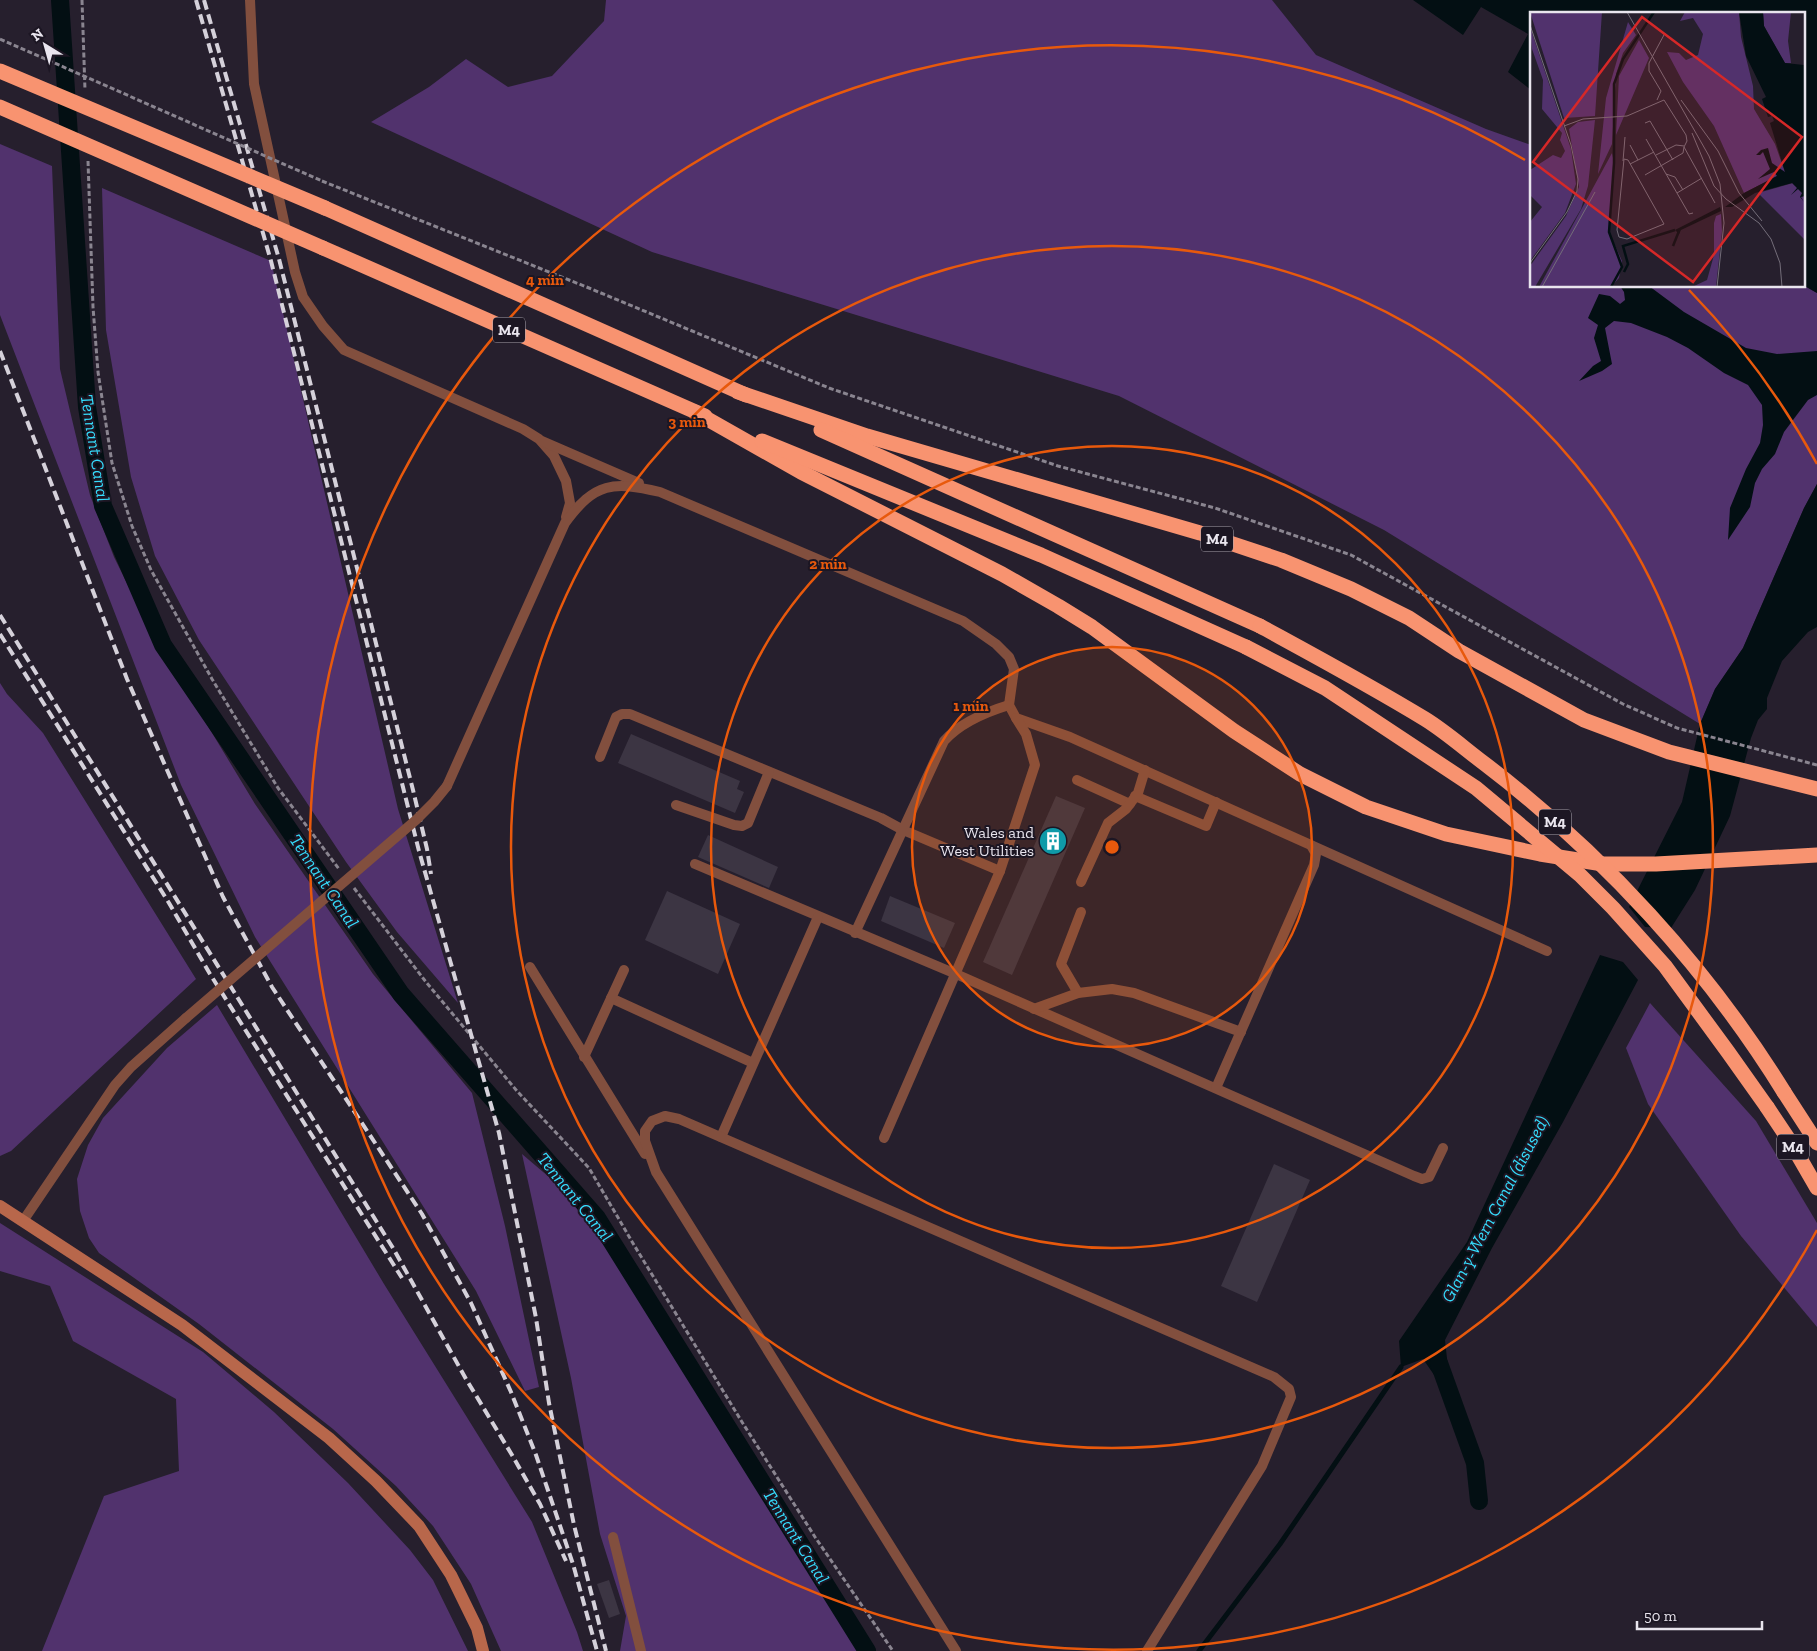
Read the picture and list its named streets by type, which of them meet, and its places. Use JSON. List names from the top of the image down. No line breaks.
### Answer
{"streets":{"highway":["M4"]},"water":["Tennant Canal","Glan-y-Wern Canal (disused)"],"places":{"building":["Wales and West Utilities"]},"scale_bar":"50 m","north":"top left","rings":["4 min","3 min","2 min","1 min"]}
